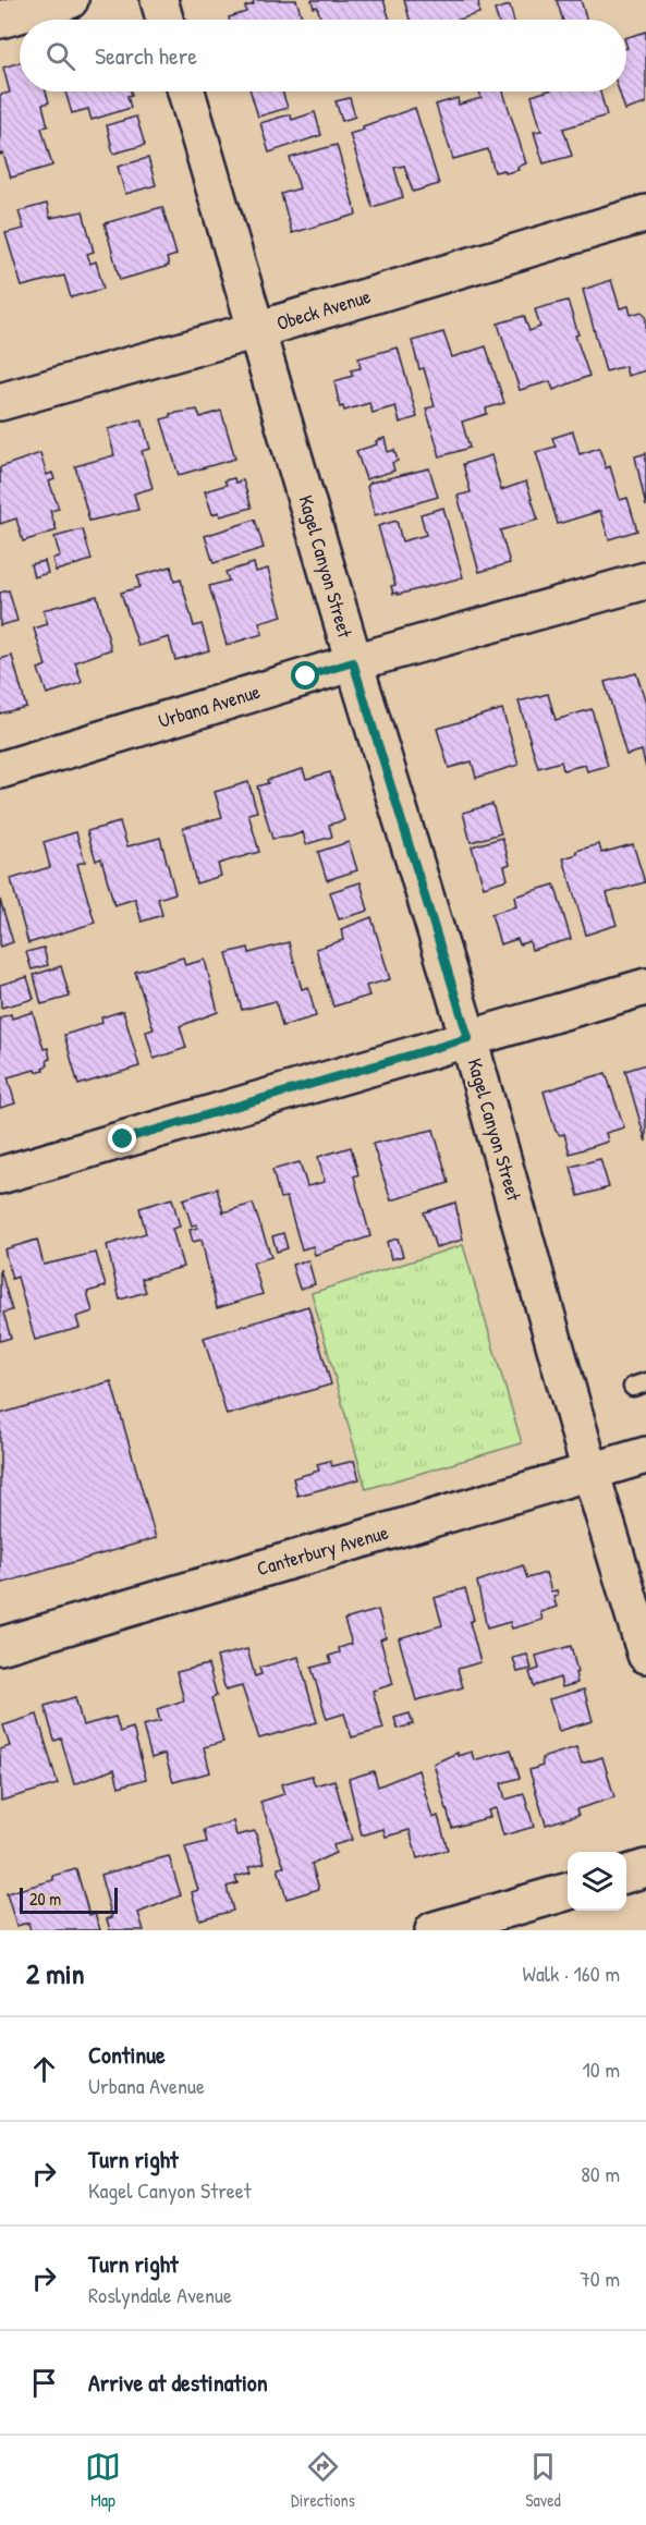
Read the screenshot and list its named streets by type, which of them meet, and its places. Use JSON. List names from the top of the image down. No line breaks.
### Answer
{"streets":{"street":["Obeck Avenue","Kagel Canyon Street","Urbana Avenue","Canterbury Avenue"]},"crossings":[["Obeck Avenue","Kagel Canyon Street"],["Kagel Canyon Street","Urbana Avenue"],["Kagel Canyon Street","Canterbury Avenue"]],"scale_bar":"20 m","page":{"search":"Search here","scale":"20 m","heading":["2 min","Walk · 160 m"],"list":[["Continue","Urbana Avenue","10 m"],["Turn right","Kagel Canyon Street","80 m"],["Turn right","Roslyndale Avenue","70 m"],"Arrive at destination"],"nav":["Map","Directions","Saved"]}}
